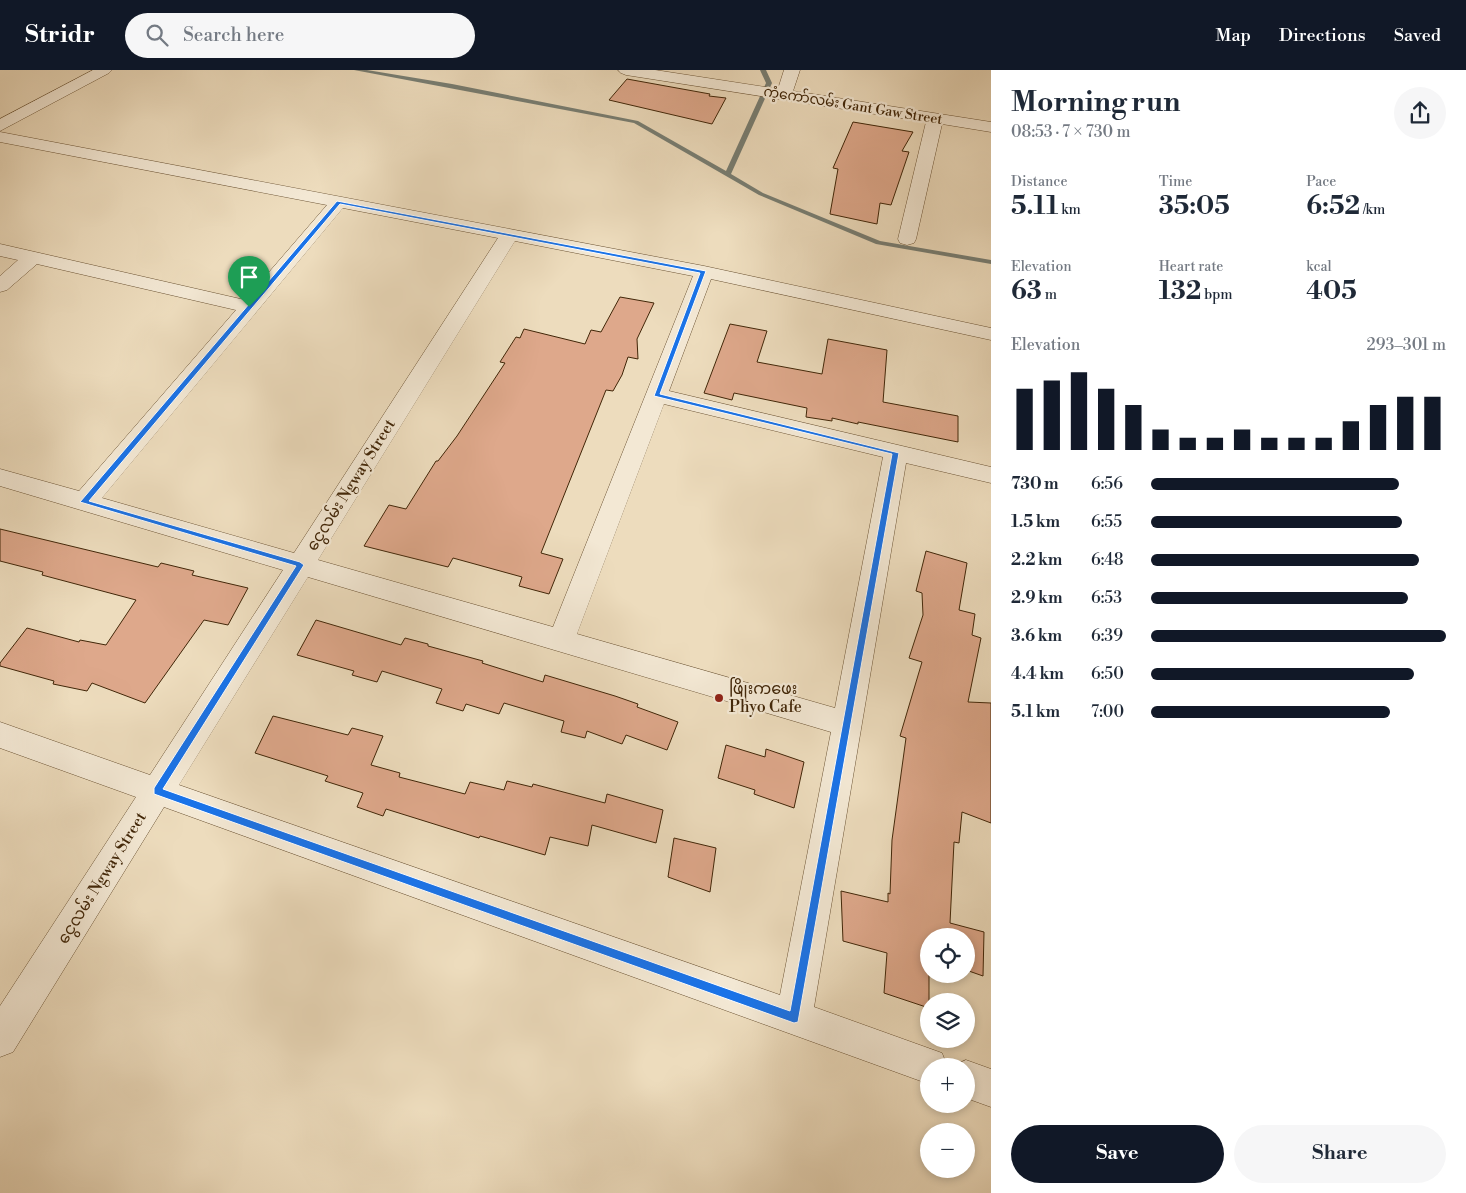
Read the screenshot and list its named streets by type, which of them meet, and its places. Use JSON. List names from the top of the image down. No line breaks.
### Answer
{"streets":{"street":["ကံ့ကော်လမ်း Gant Gaw Street","ငွေလမ်း Ngway Street"]},"places":["ဖြိုးကဖေး Phyo Cafe"],"page":{"header":"Stridr","search":"Search here","nav":["Map","Directions","Saved"],"heading":["Morning run","08:53 · 7 × 730 m"],"stats":[["Distance","5.11 km"],["Time","35:05"],["Pace","6:52 /km"],["Elevation","63 m"],["Heart rate","132 bpm"],["kcal","405"]],"chart":["Elevation","293–301 m"],"list":[{"name":"730 m","note":"6:56"},{"name":"1.5 km","note":"6:55"},{"name":"2.2 km","note":"6:48"},{"name":"2.9 km","note":"6:53"},{"name":"3.6 km","note":"6:39"},{"name":"4.4 km","note":"6:50"},{"name":"5.1 km","note":"7:00"}],"map_buttons":["+","−"],"buttons":["Save","Share"]}}
